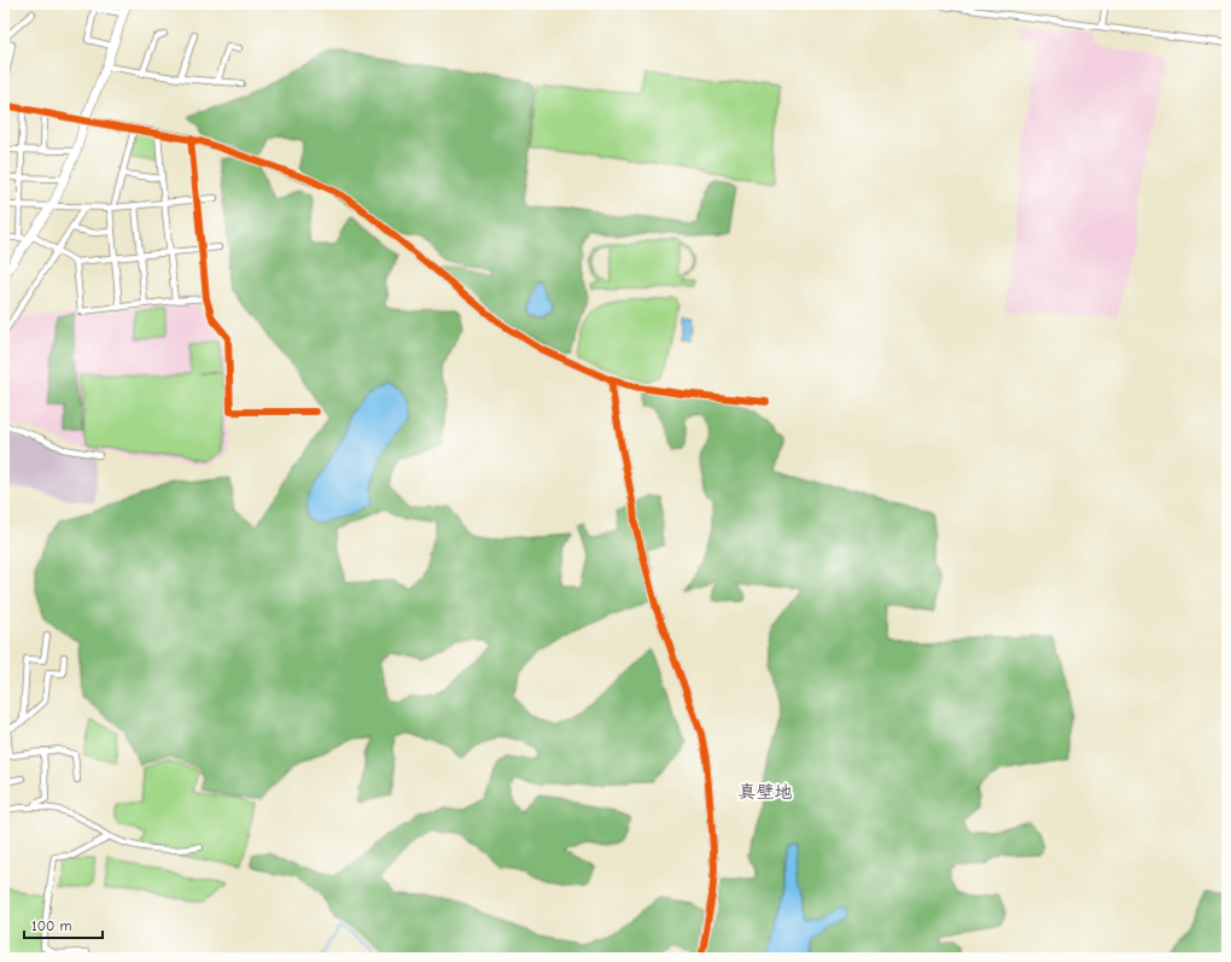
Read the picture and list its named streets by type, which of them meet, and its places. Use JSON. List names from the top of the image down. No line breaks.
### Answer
{"districts":["真壁地"],"scale_bar":"100 m"}
